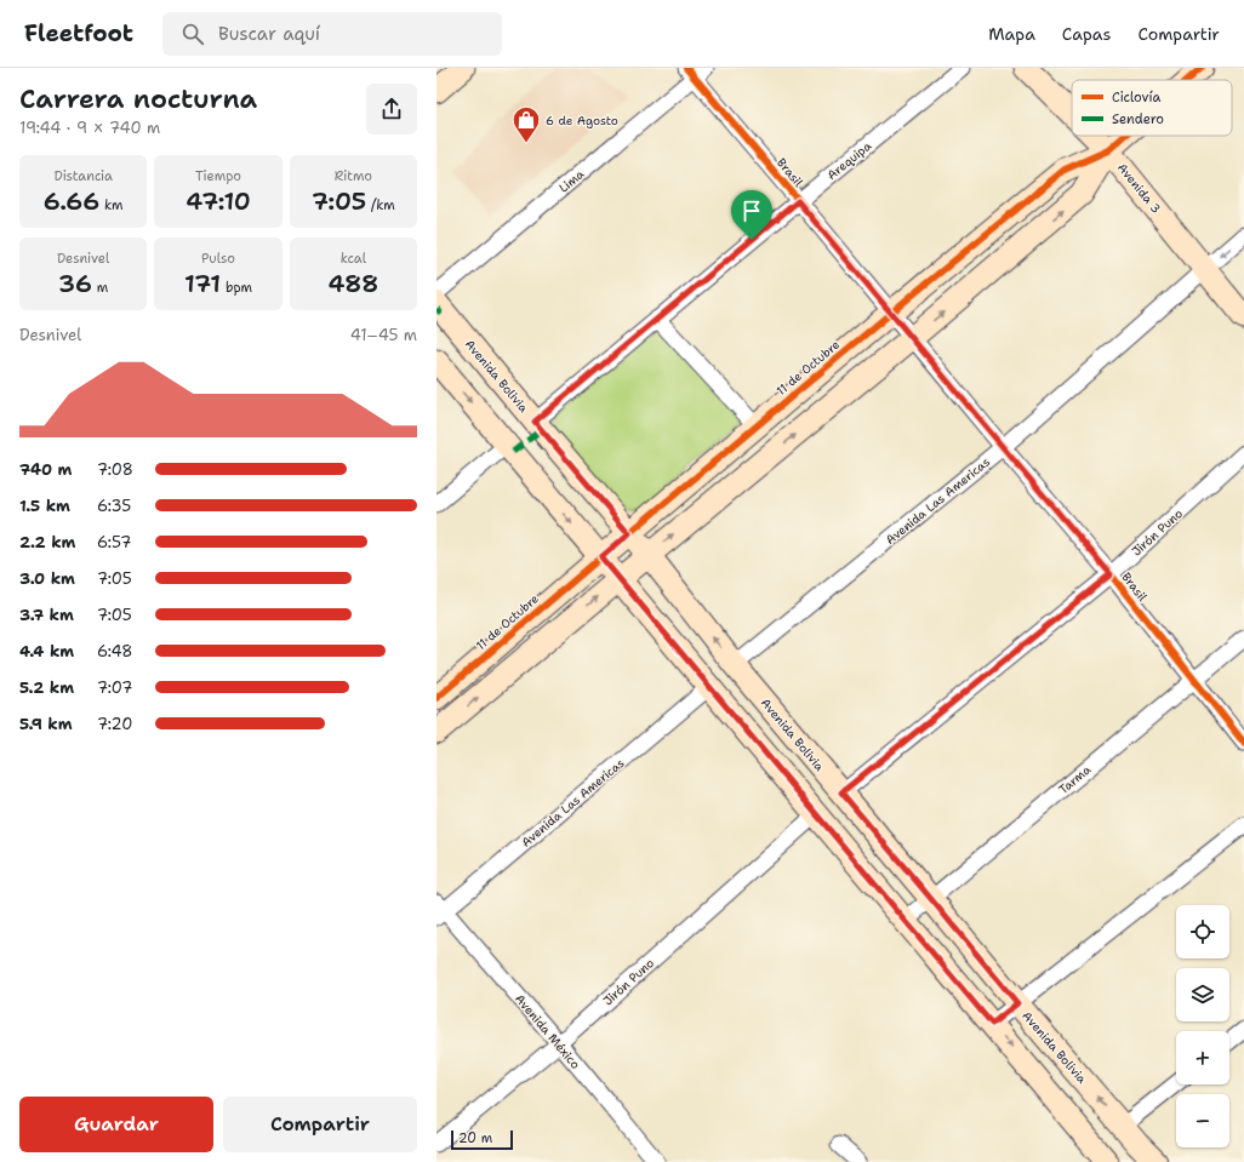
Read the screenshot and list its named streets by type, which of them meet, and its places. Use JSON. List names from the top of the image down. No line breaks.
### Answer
{"streets":{"street":["Arequipa","Brasil","Lima","Avenida 3","11 de Octubre","Avenida Bolivia","Avenida Las Americas","Jirón Puno","Tarma","Avenida México"]},"crossings":[["Arequipa","Brasil"],["Arequipa","Avenida Bolivia"],["Brasil","Lima"],["Brasil","11 de Octubre"],["Brasil","Avenida Las Americas"],["Brasil","Jirón Puno"],["Brasil","Tarma"],["Avenida 3","11 de Octubre"],["Avenida 3","Avenida Las Americas"],["11 de Octubre","Avenida Bolivia"],["Avenida Bolivia","Avenida Las Americas"],["Avenida Bolivia","Jirón Puno"],["Avenida Bolivia","Tarma"],["Avenida Las Americas","Avenida México"],["Jirón Puno","Avenida México"]],"places":{"shop":["6 de Agosto"]},"legend":["Ciclovía","Sendero"],"scale_bar":"20 m","page":{"header":"Fleetfoot","search":"Buscar aquí","nav":["Mapa","Capas","Compartir"],"heading":["Carrera nocturna","19:44 · 9 × 740 m"],"stats":[["Distancia","6.66 km"],["Tiempo","47:10"],["Ritmo","7:05 /km"],["Desnivel","36 m"],["Pulso","171 bpm"],["kcal","488"]],"chart":["Desnivel","41–45 m"],"list":[{"name":"740 m","note":"7:08"},{"name":"1.5 km","note":"6:35"},{"name":"2.2 km","note":"6:57"},{"name":"3.0 km","note":"7:05"},{"name":"3.7 km","note":"7:05"},{"name":"4.4 km","note":"6:48"},{"name":"5.2 km","note":"7:07"},{"name":"5.9 km","note":"7:20"}],"map_buttons":["+","−"],"buttons":["Guardar","Compartir"],"scale":"20 m"}}
